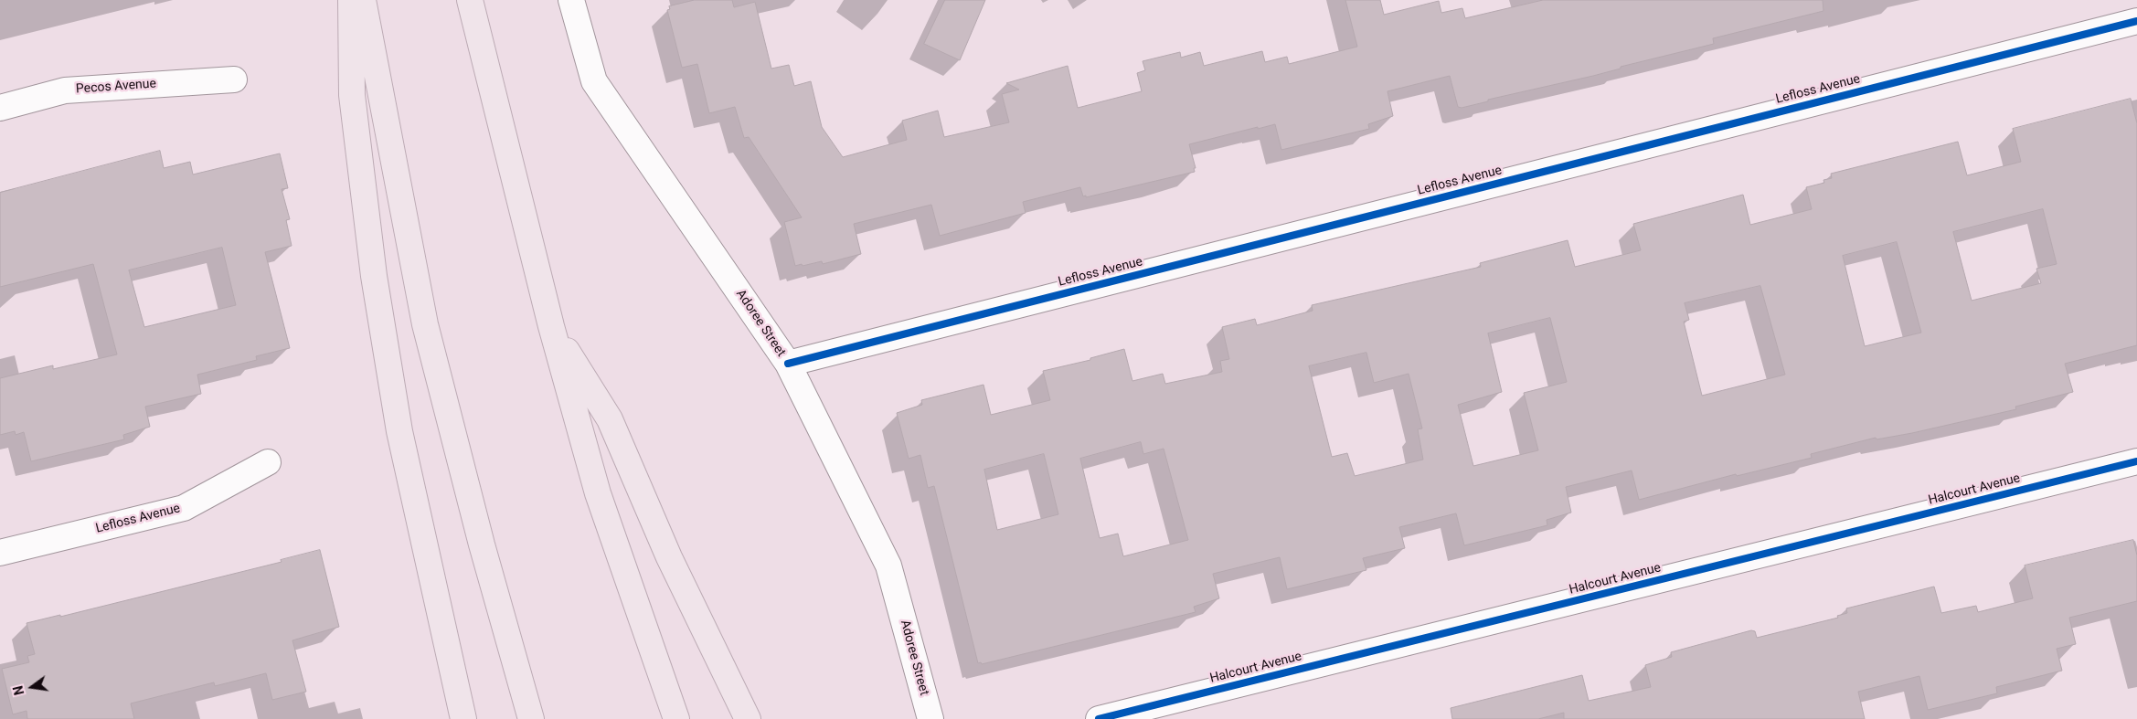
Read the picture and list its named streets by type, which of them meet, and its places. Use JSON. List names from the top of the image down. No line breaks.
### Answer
{"streets":{"street":["Pecos Avenue","Lefloss Avenue","Adoree Street","Halcourt Avenue"]},"crossings":[["Lefloss Avenue","Adoree Street"]],"north":"left"}
